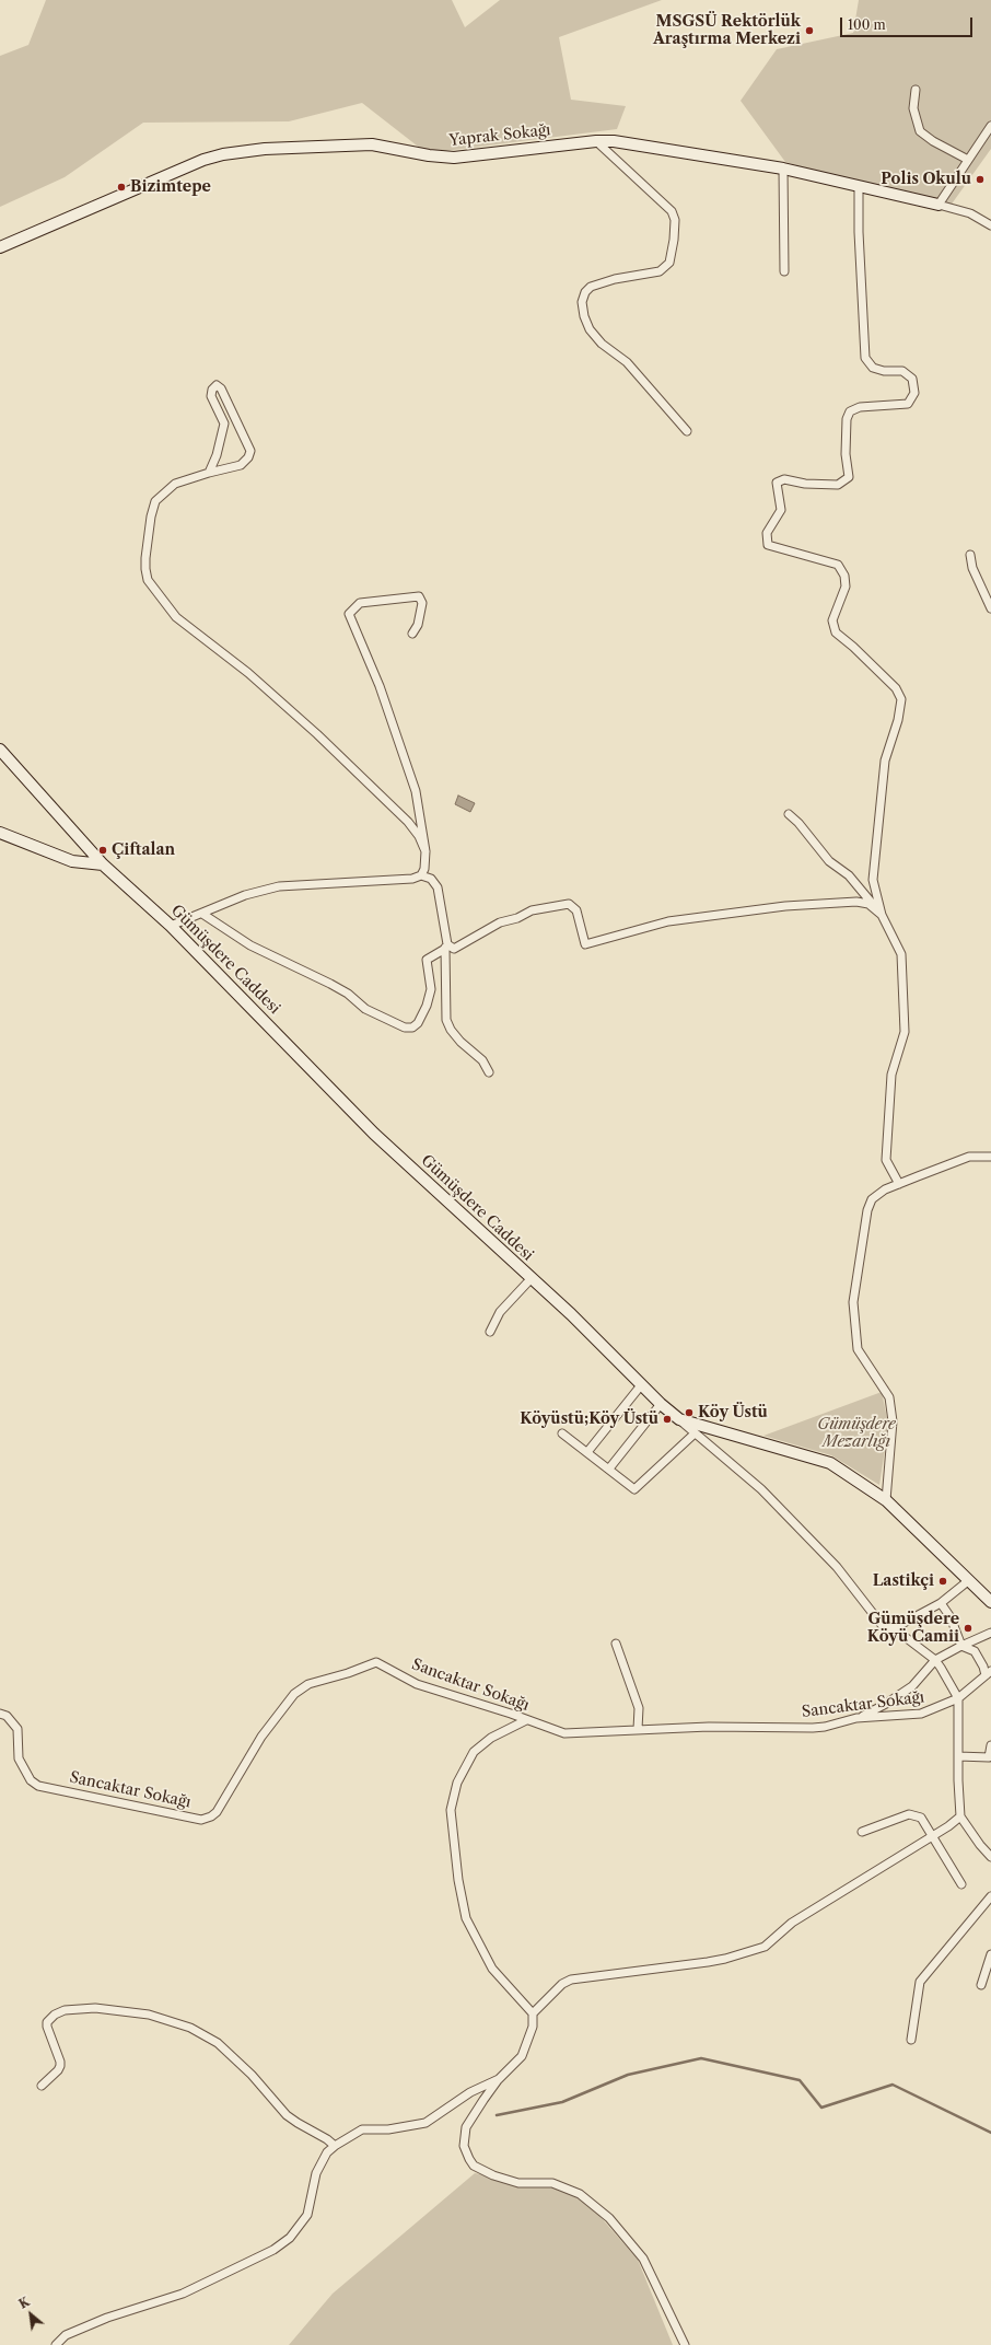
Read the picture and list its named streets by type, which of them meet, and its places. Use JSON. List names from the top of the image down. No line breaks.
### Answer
{"streets":{"street":["Yaprak Sokağı","Gümüşdere Caddesi","Sancaktar Sokağı"]},"parks":["Gümüşdere Mezarlığı"],"places":["MSGSÜ Rektörlük Araştırma Merkezi","Polis Okulu","Bizimtepe","Çiftalan","Köy Üstü","Köyüstü;Köy Üstü","Lastikçi","Gümüşdere Köyü Camii"],"scale_bar":"100 m","north":"top left"}
